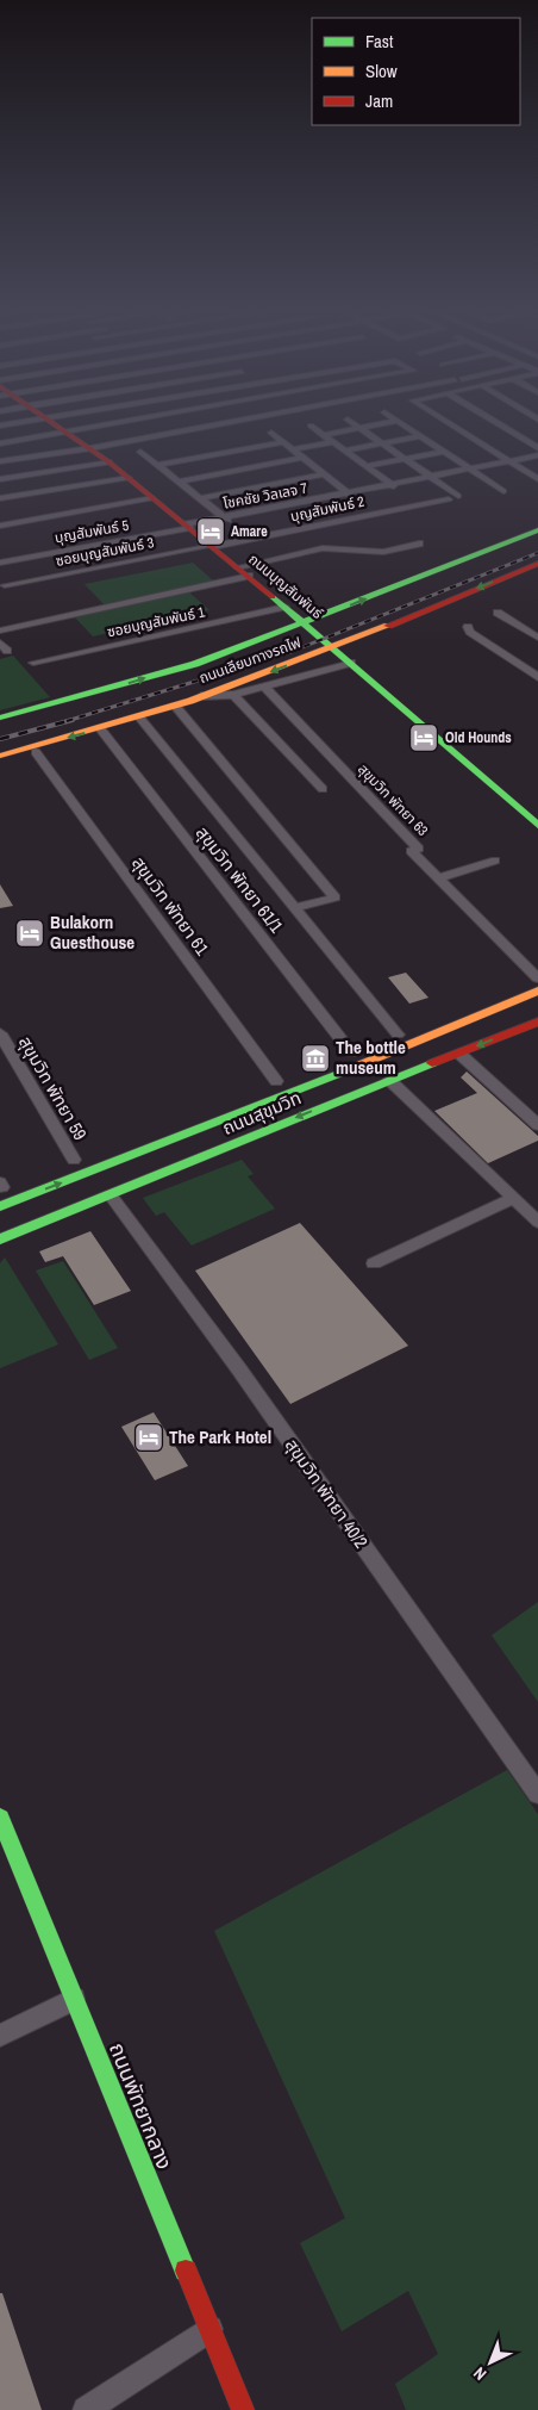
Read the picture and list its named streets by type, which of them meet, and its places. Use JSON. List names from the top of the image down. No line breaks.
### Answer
{"streets":{"main road":["ถนนบุญสัมพันธ์","ถนนเลียบทางรถไฟ","ถนนสุขุมวิท","ถนนพัทยากลาง"],"street":["โชคชัย วิลเลจ 7","บุญสัมพันธ์ 2","บุญสัมพันธ์ 5","ซอยบุญสัมพันธ์ 3","ซอยบุญสัมพันธ์ 1","สุขุมวิท พัทยา 63","สุขุมวิท พัทยา 61/1","สุขุมวิท พัทยา 61","สุขุมวิท พัทยา 59","สุขุมวิท พัทยา 40/2"]},"crossings":[["โชคชัย วิลเลจ 7","บุญสัมพันธ์ 5"],["โชคชัย วิลเลจ 7","ถนนบุญสัมพันธ์"],["บุญสัมพันธ์ 2","ซอยบุญสัมพันธ์ 3"],["บุญสัมพันธ์ 2","ถนนบุญสัมพันธ์"],["บุญสัมพันธ์ 5","ถนนบุญสัมพันธ์"],["ซอยบุญสัมพันธ์ 3","ถนนบุญสัมพันธ์"],["ถนนบุญสัมพันธ์","ซอยบุญสัมพันธ์ 1"],["ถนนบุญสัมพันธ์","ถนนเลียบทางรถไฟ"],["ถนนเลียบทางรถไฟ","สุขุมวิท พัทยา 61/1"],["ถนนสุขุมวิท","สุขุมวิท พัทยา 40/2"]],"places":{"hotel":["Amare","Old Hounds","Bulakorn Guesthouse","The Park Hotel"],"museum":["The bottle museum"]},"legend":["Fast","Slow","Jam"],"north":"bottom left"}
